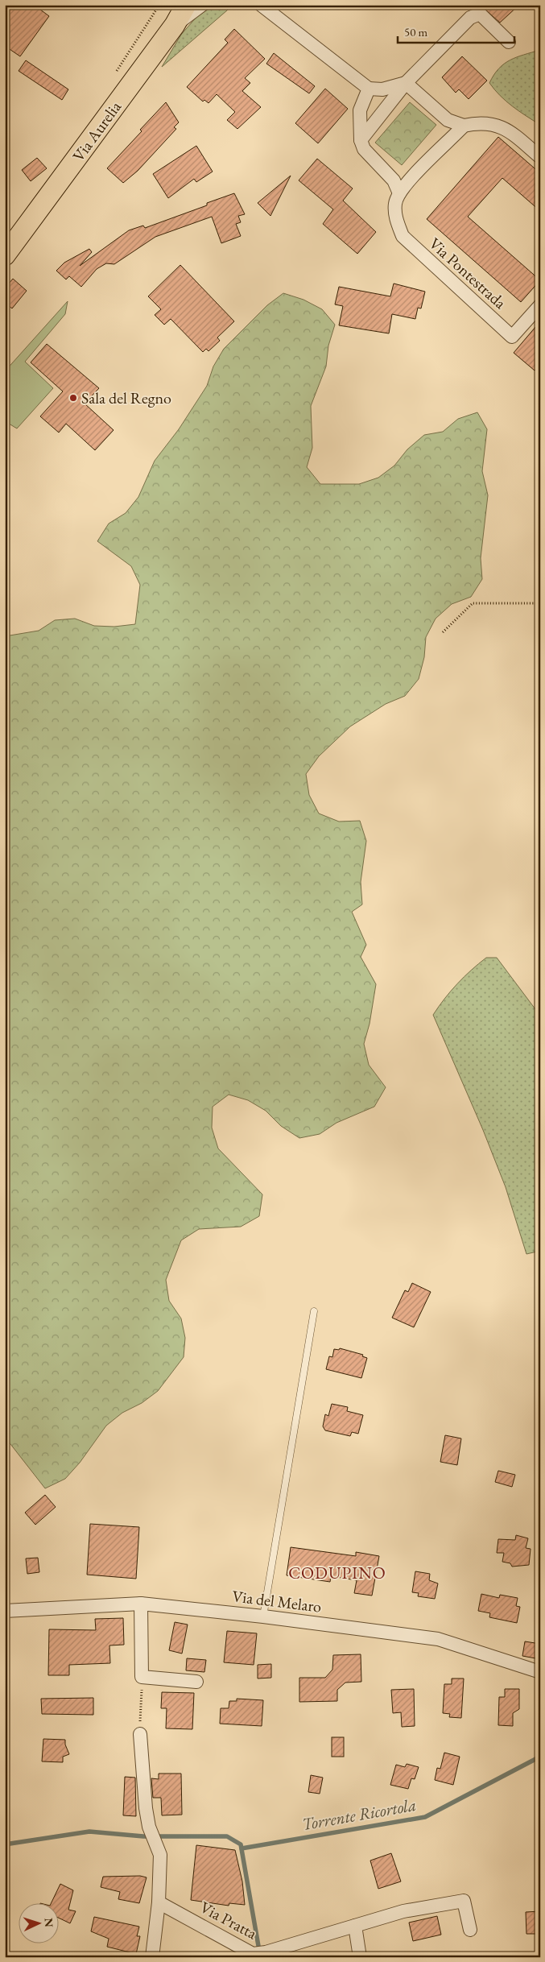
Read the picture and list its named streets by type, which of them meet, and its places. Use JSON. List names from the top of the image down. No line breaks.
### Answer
{"streets":{"main road":["Via Aurelia"],"street":["Via Pontestrada","Via del Melaro","Via Pratta"]},"districts":["CODUPINO"],"water":["Torrente Ricortola"],"places":["Sala del Regno"],"scale_bar":"50 m","north":"right"}
